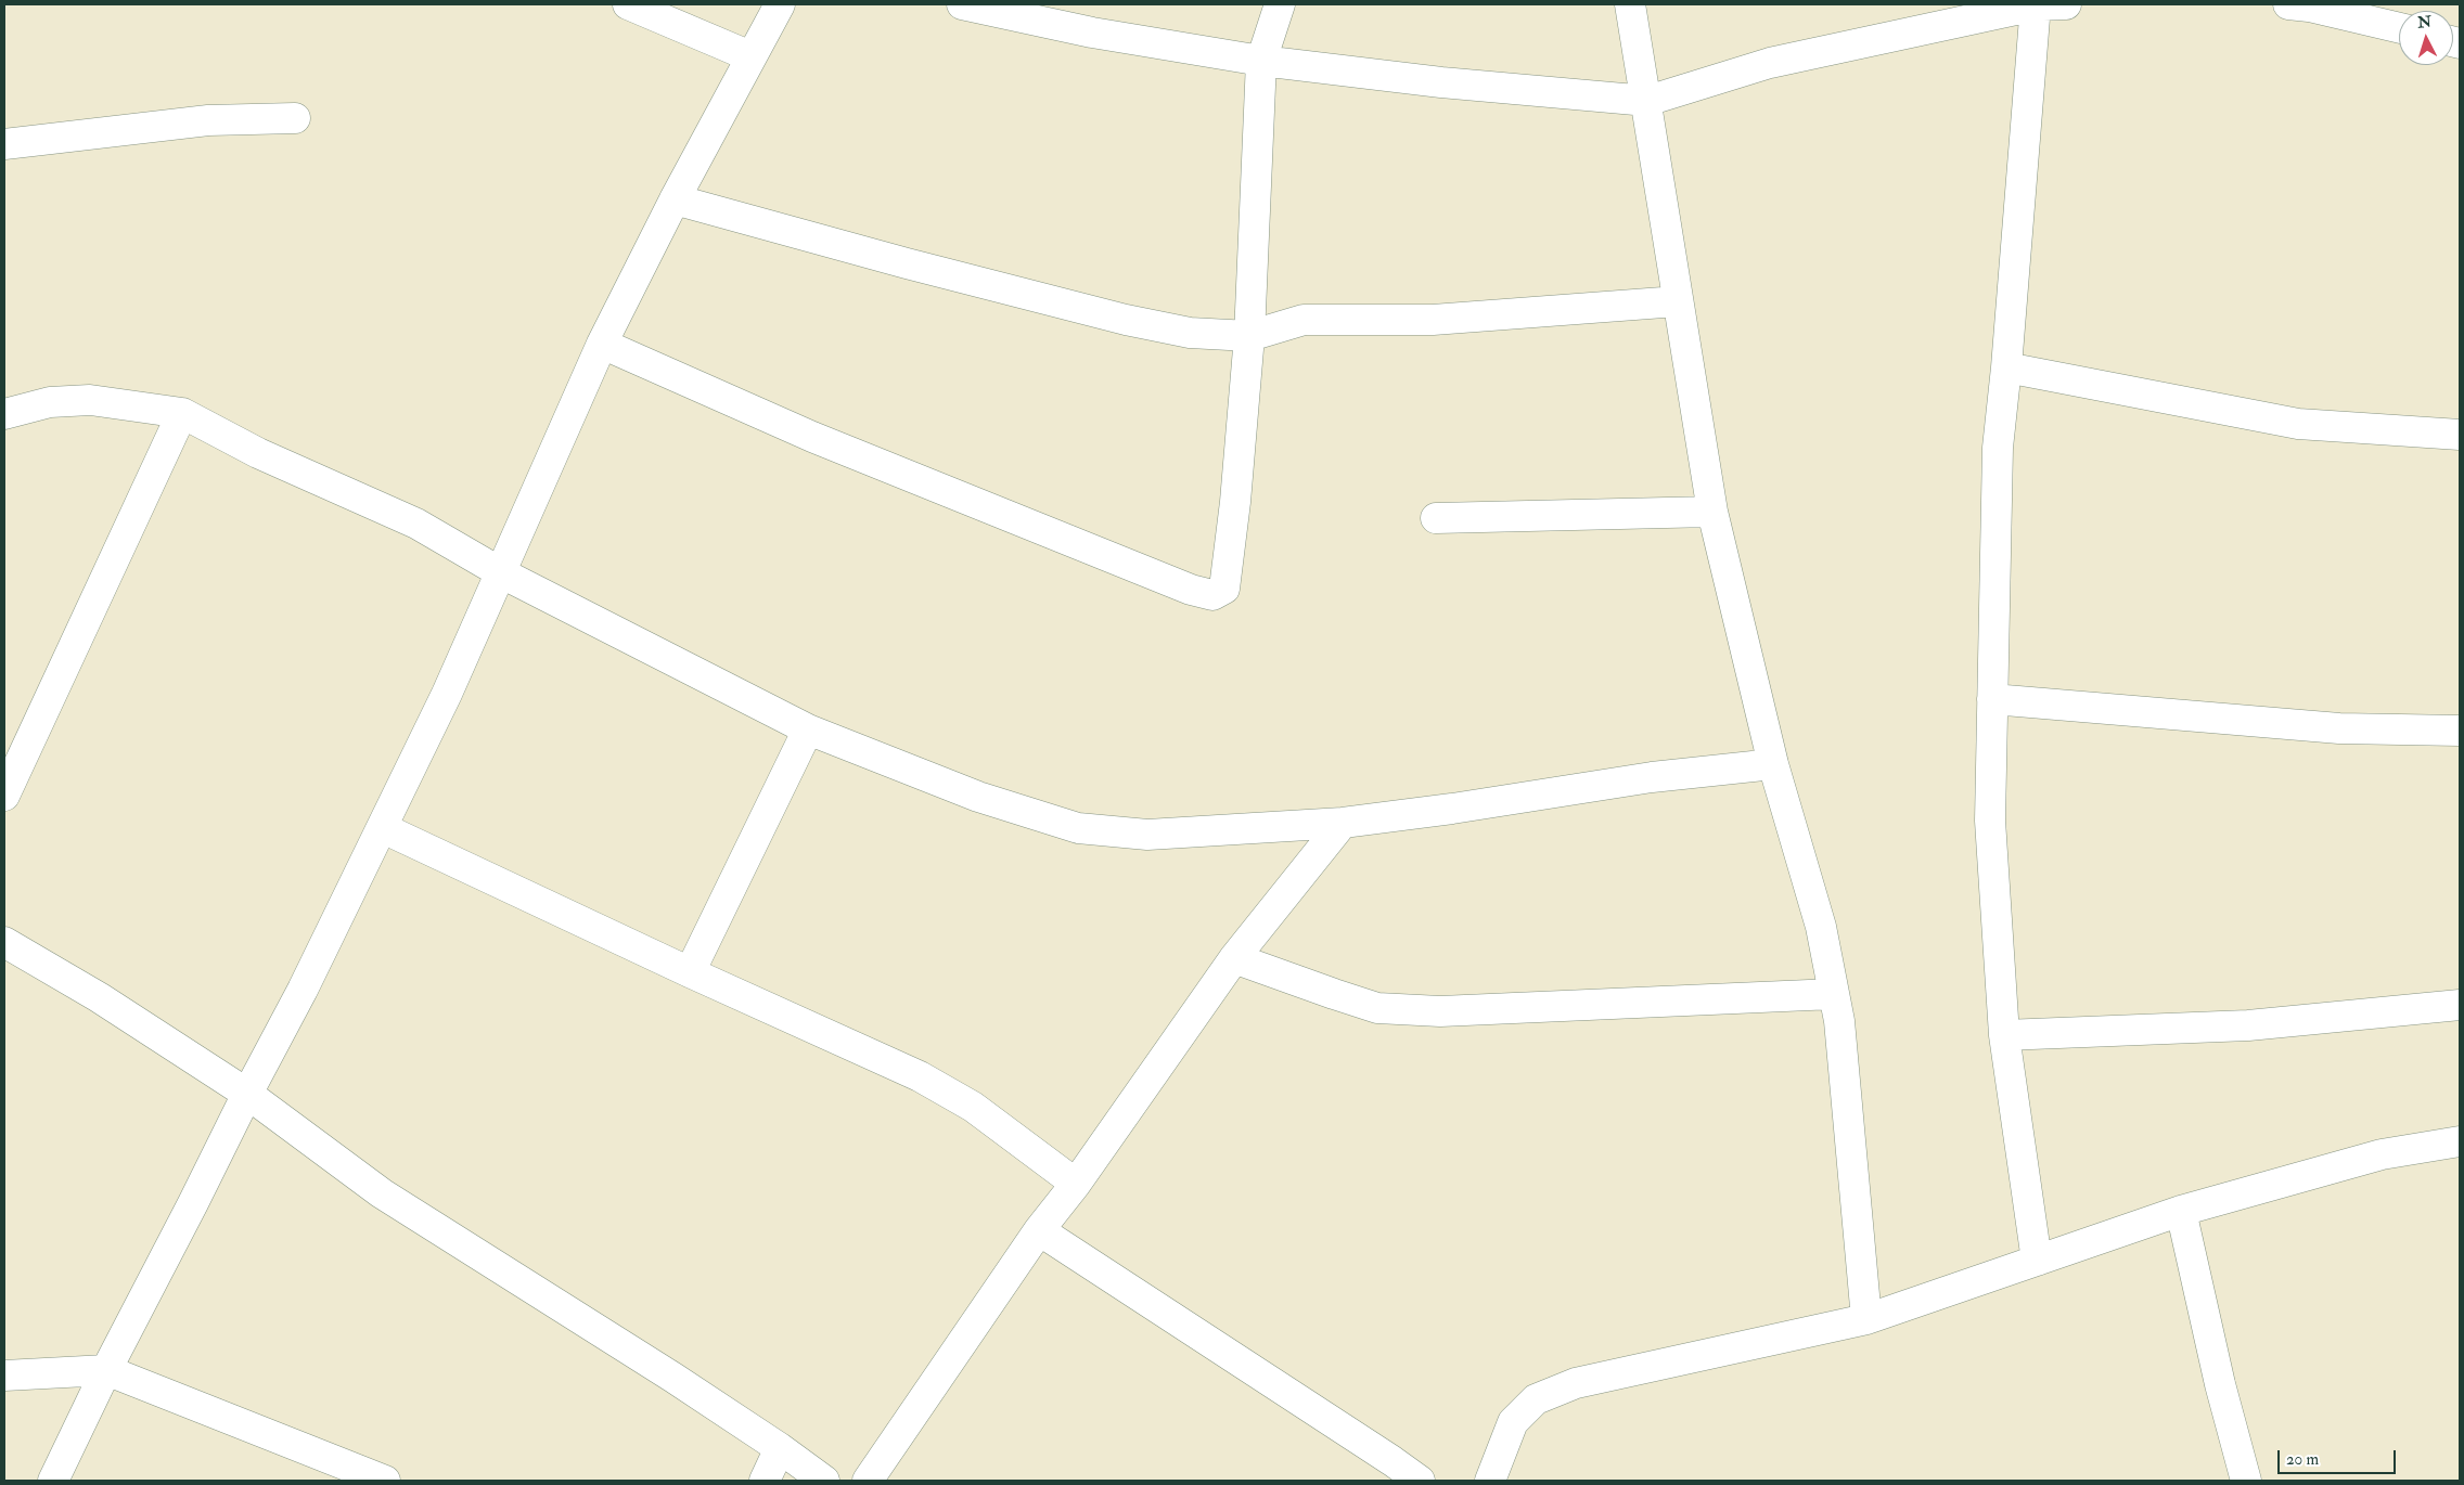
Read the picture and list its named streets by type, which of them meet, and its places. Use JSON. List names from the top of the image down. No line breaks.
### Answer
{"scale_bar":"20 m","north":"top"}
